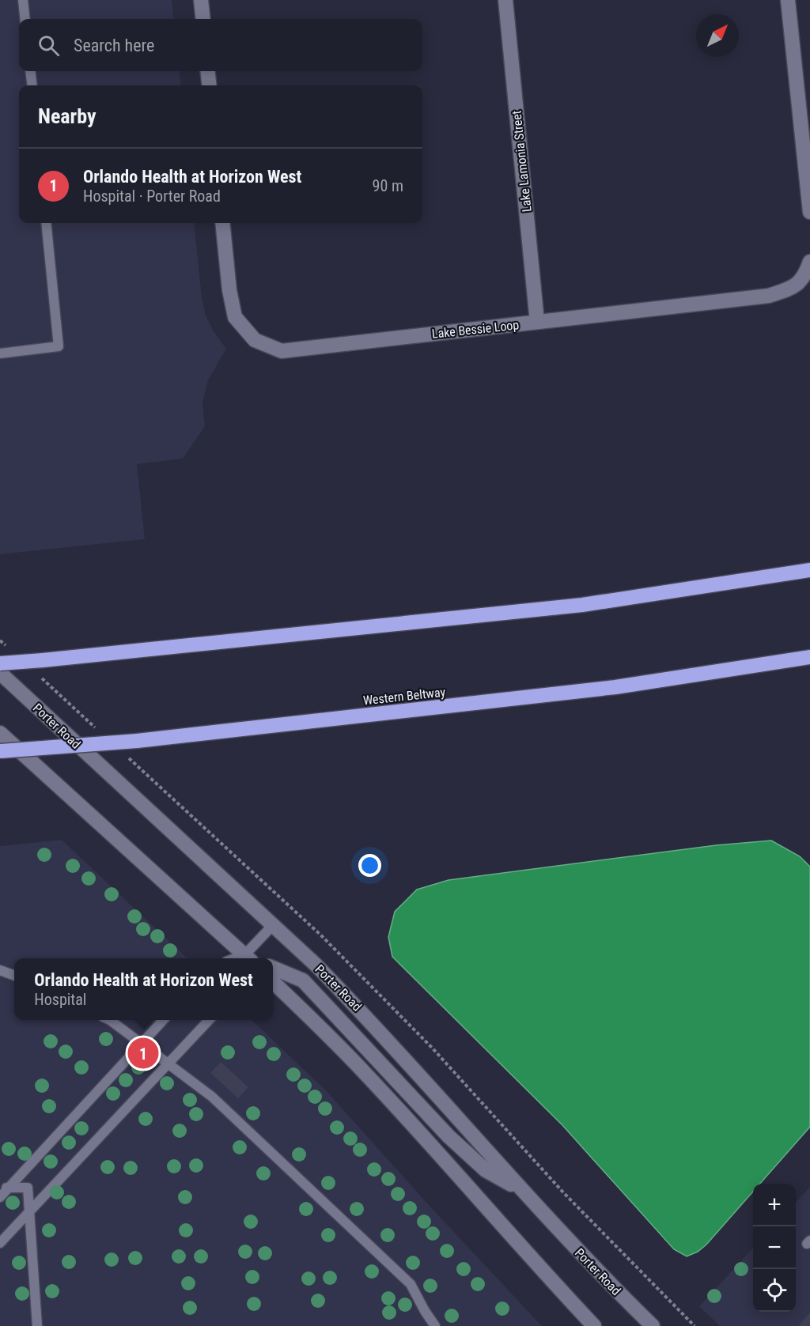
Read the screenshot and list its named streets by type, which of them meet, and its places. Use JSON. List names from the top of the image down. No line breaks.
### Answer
{"streets":{"highway":["Western Beltway"],"street":["Lake Lamonia Street","Lake Bessie Loop","Porter Road"]},"crossings":[["Lake Lamonia Street","Lake Bessie Loop"]],"north":"top right","page":{"search":"Search here","heading":"Nearby","list":[{"mark":"1","name":"Orlando Health at Horizon West","note":"Hospital · Porter Road","value":"90 m"}],"popup":["Orlando Health at Horizon West","Hospital"],"pins":"1","map_buttons":["+","−"]}}
